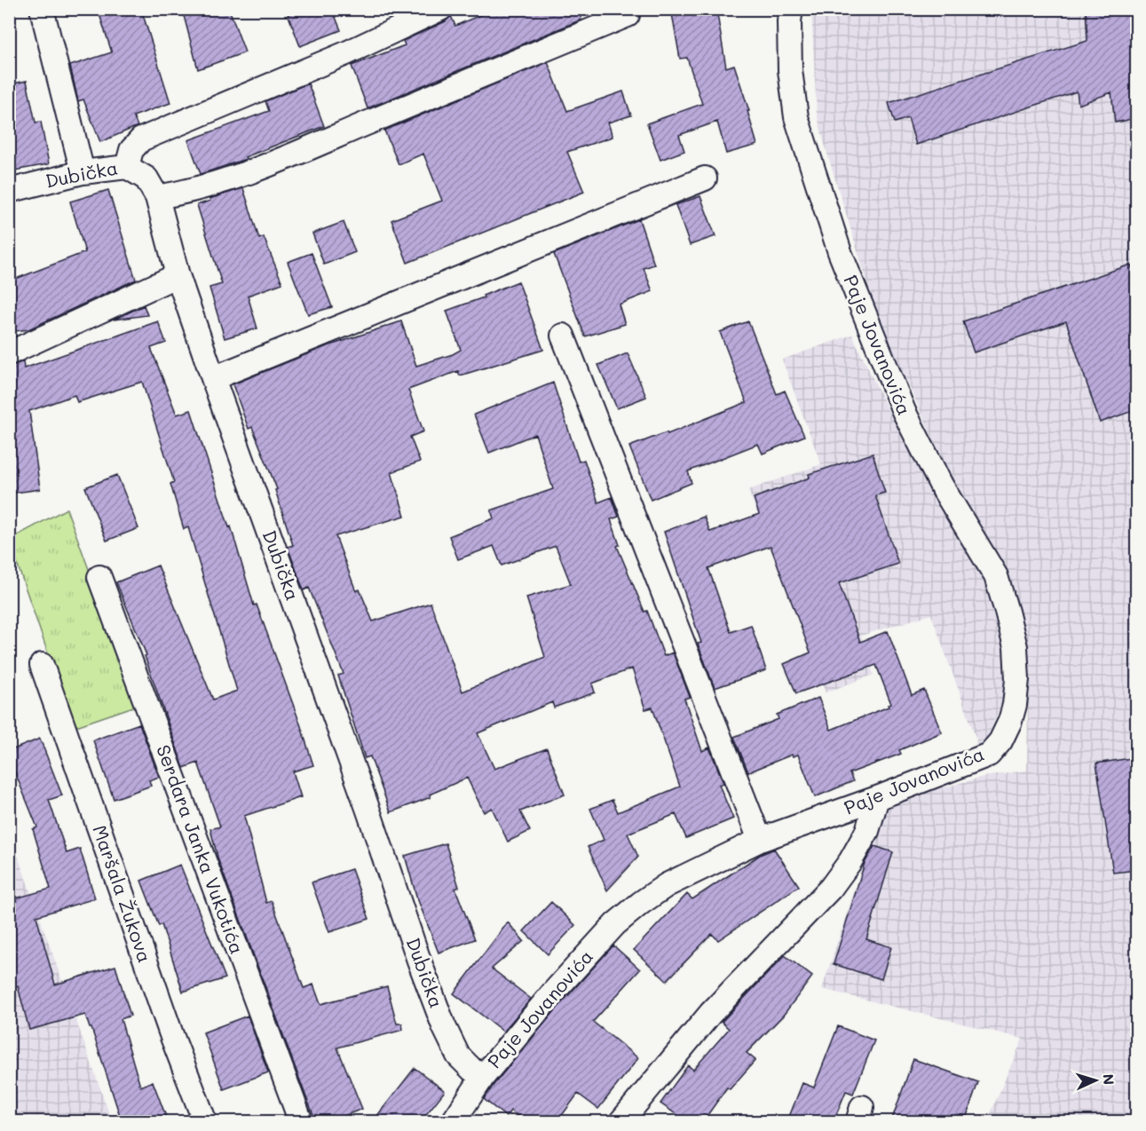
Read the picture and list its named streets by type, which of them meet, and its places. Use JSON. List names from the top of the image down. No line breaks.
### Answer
{"streets":{"street":["Dubička","Paje Jovanovića","Serdara Janka Vukotića","Maršala Žukova"]},"crossings":[["Dubička","Paje Jovanovića"]],"north":"right"}
